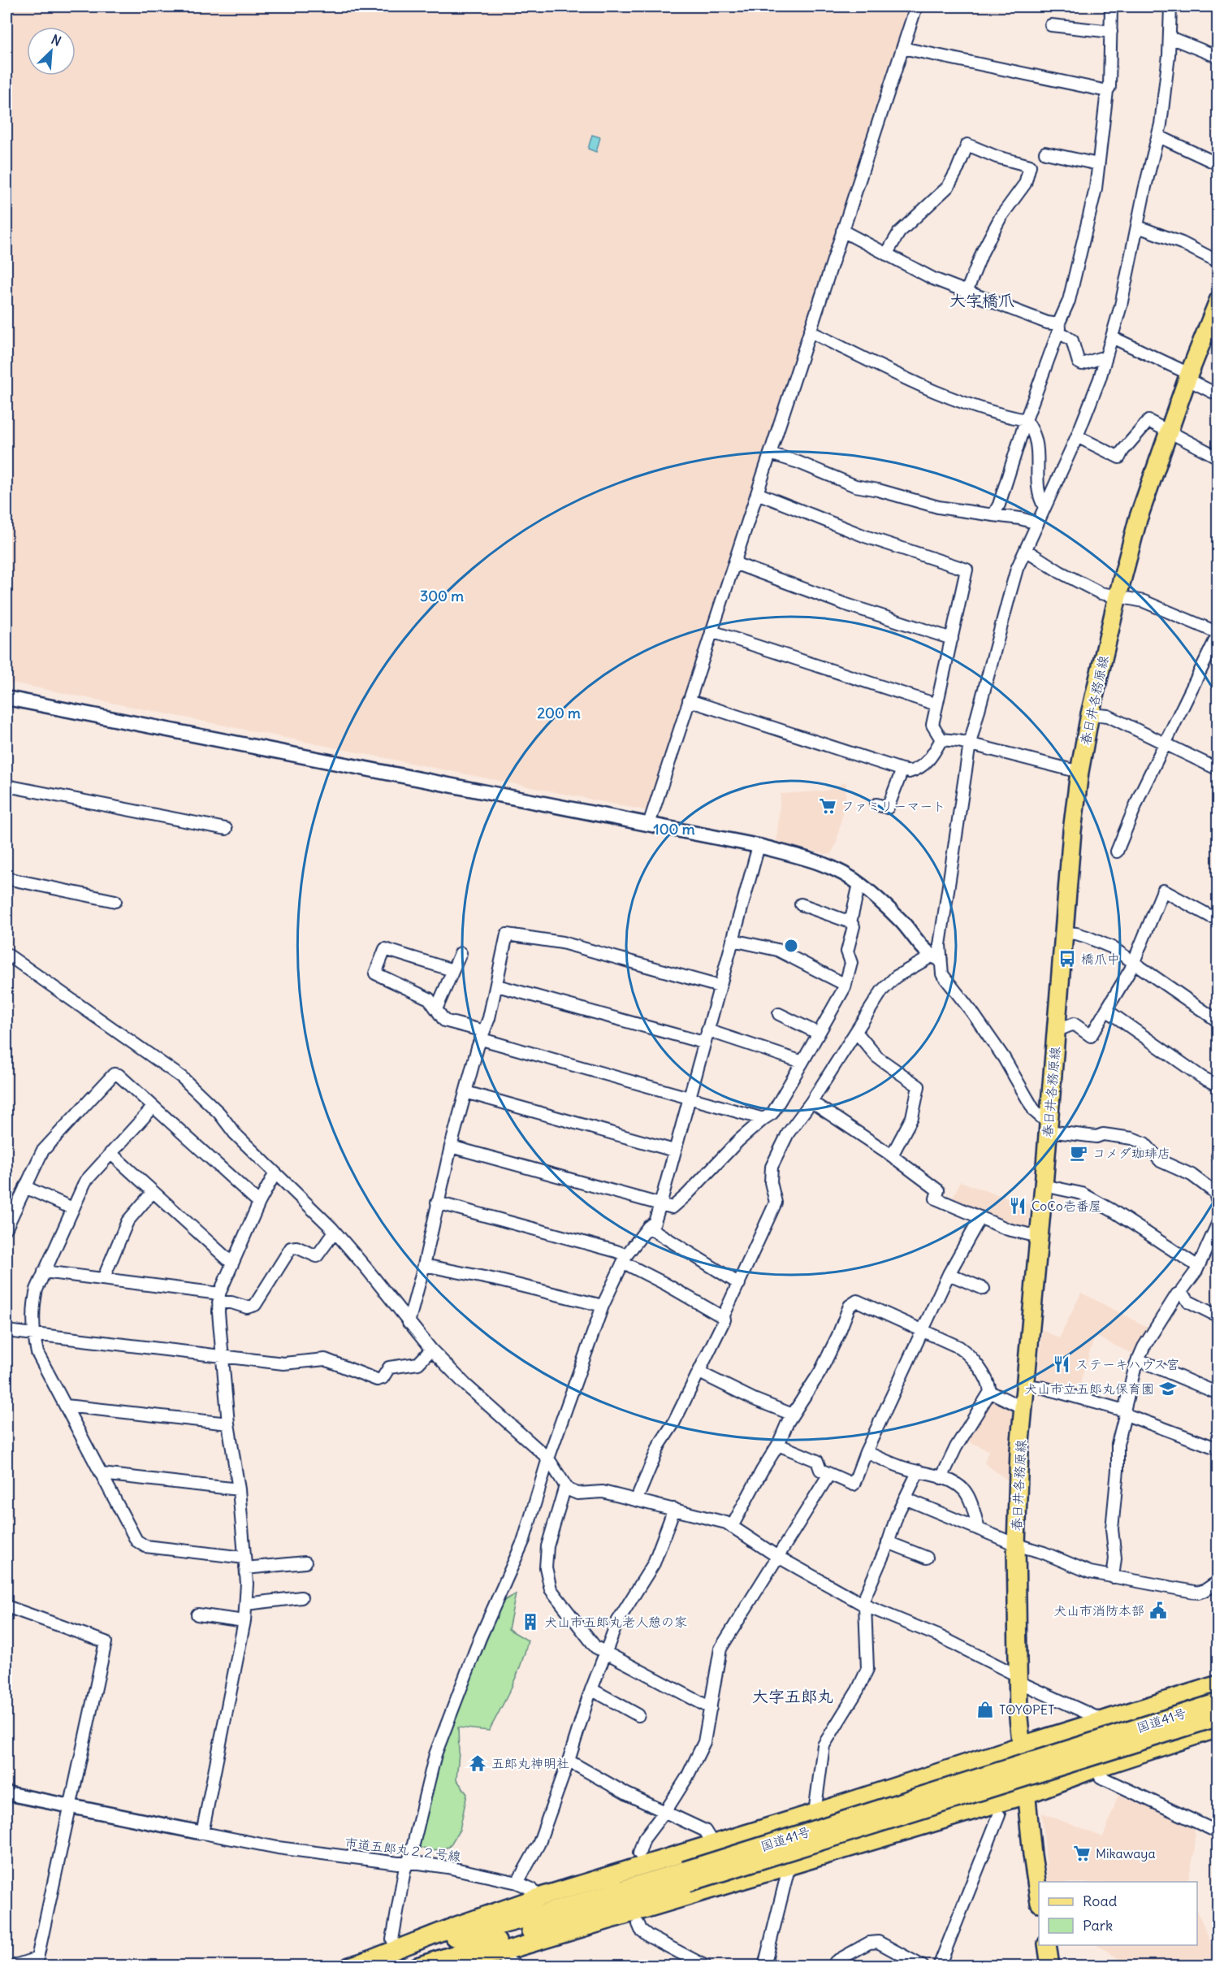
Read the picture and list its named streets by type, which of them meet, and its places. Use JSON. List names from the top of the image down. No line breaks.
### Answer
{"streets":{"main road":["春日井各務原線","国道41号"],"street":["市道五郎丸２２号線"]},"districts":["大字橋爪","大字五郎丸"],"places":{"supermarket":["ファミリーマート","Mikawaya"],"bus stop":["橋爪中"],"cafe":["コメダ珈琲店"],"restaurant":["CoCo壱番屋","ステーキハウス宮"],"school or university":["犬山市立五郎丸保育園"],"public building":["犬山市消防本部"],"building":["犬山市五郎丸老人憩の家"],"shop":["TOYOPET"],"temple":["五郎丸神明社"]},"legend":["Road","Park"],"north":"top right","rings":["300 m","200 m","100 m"]}
